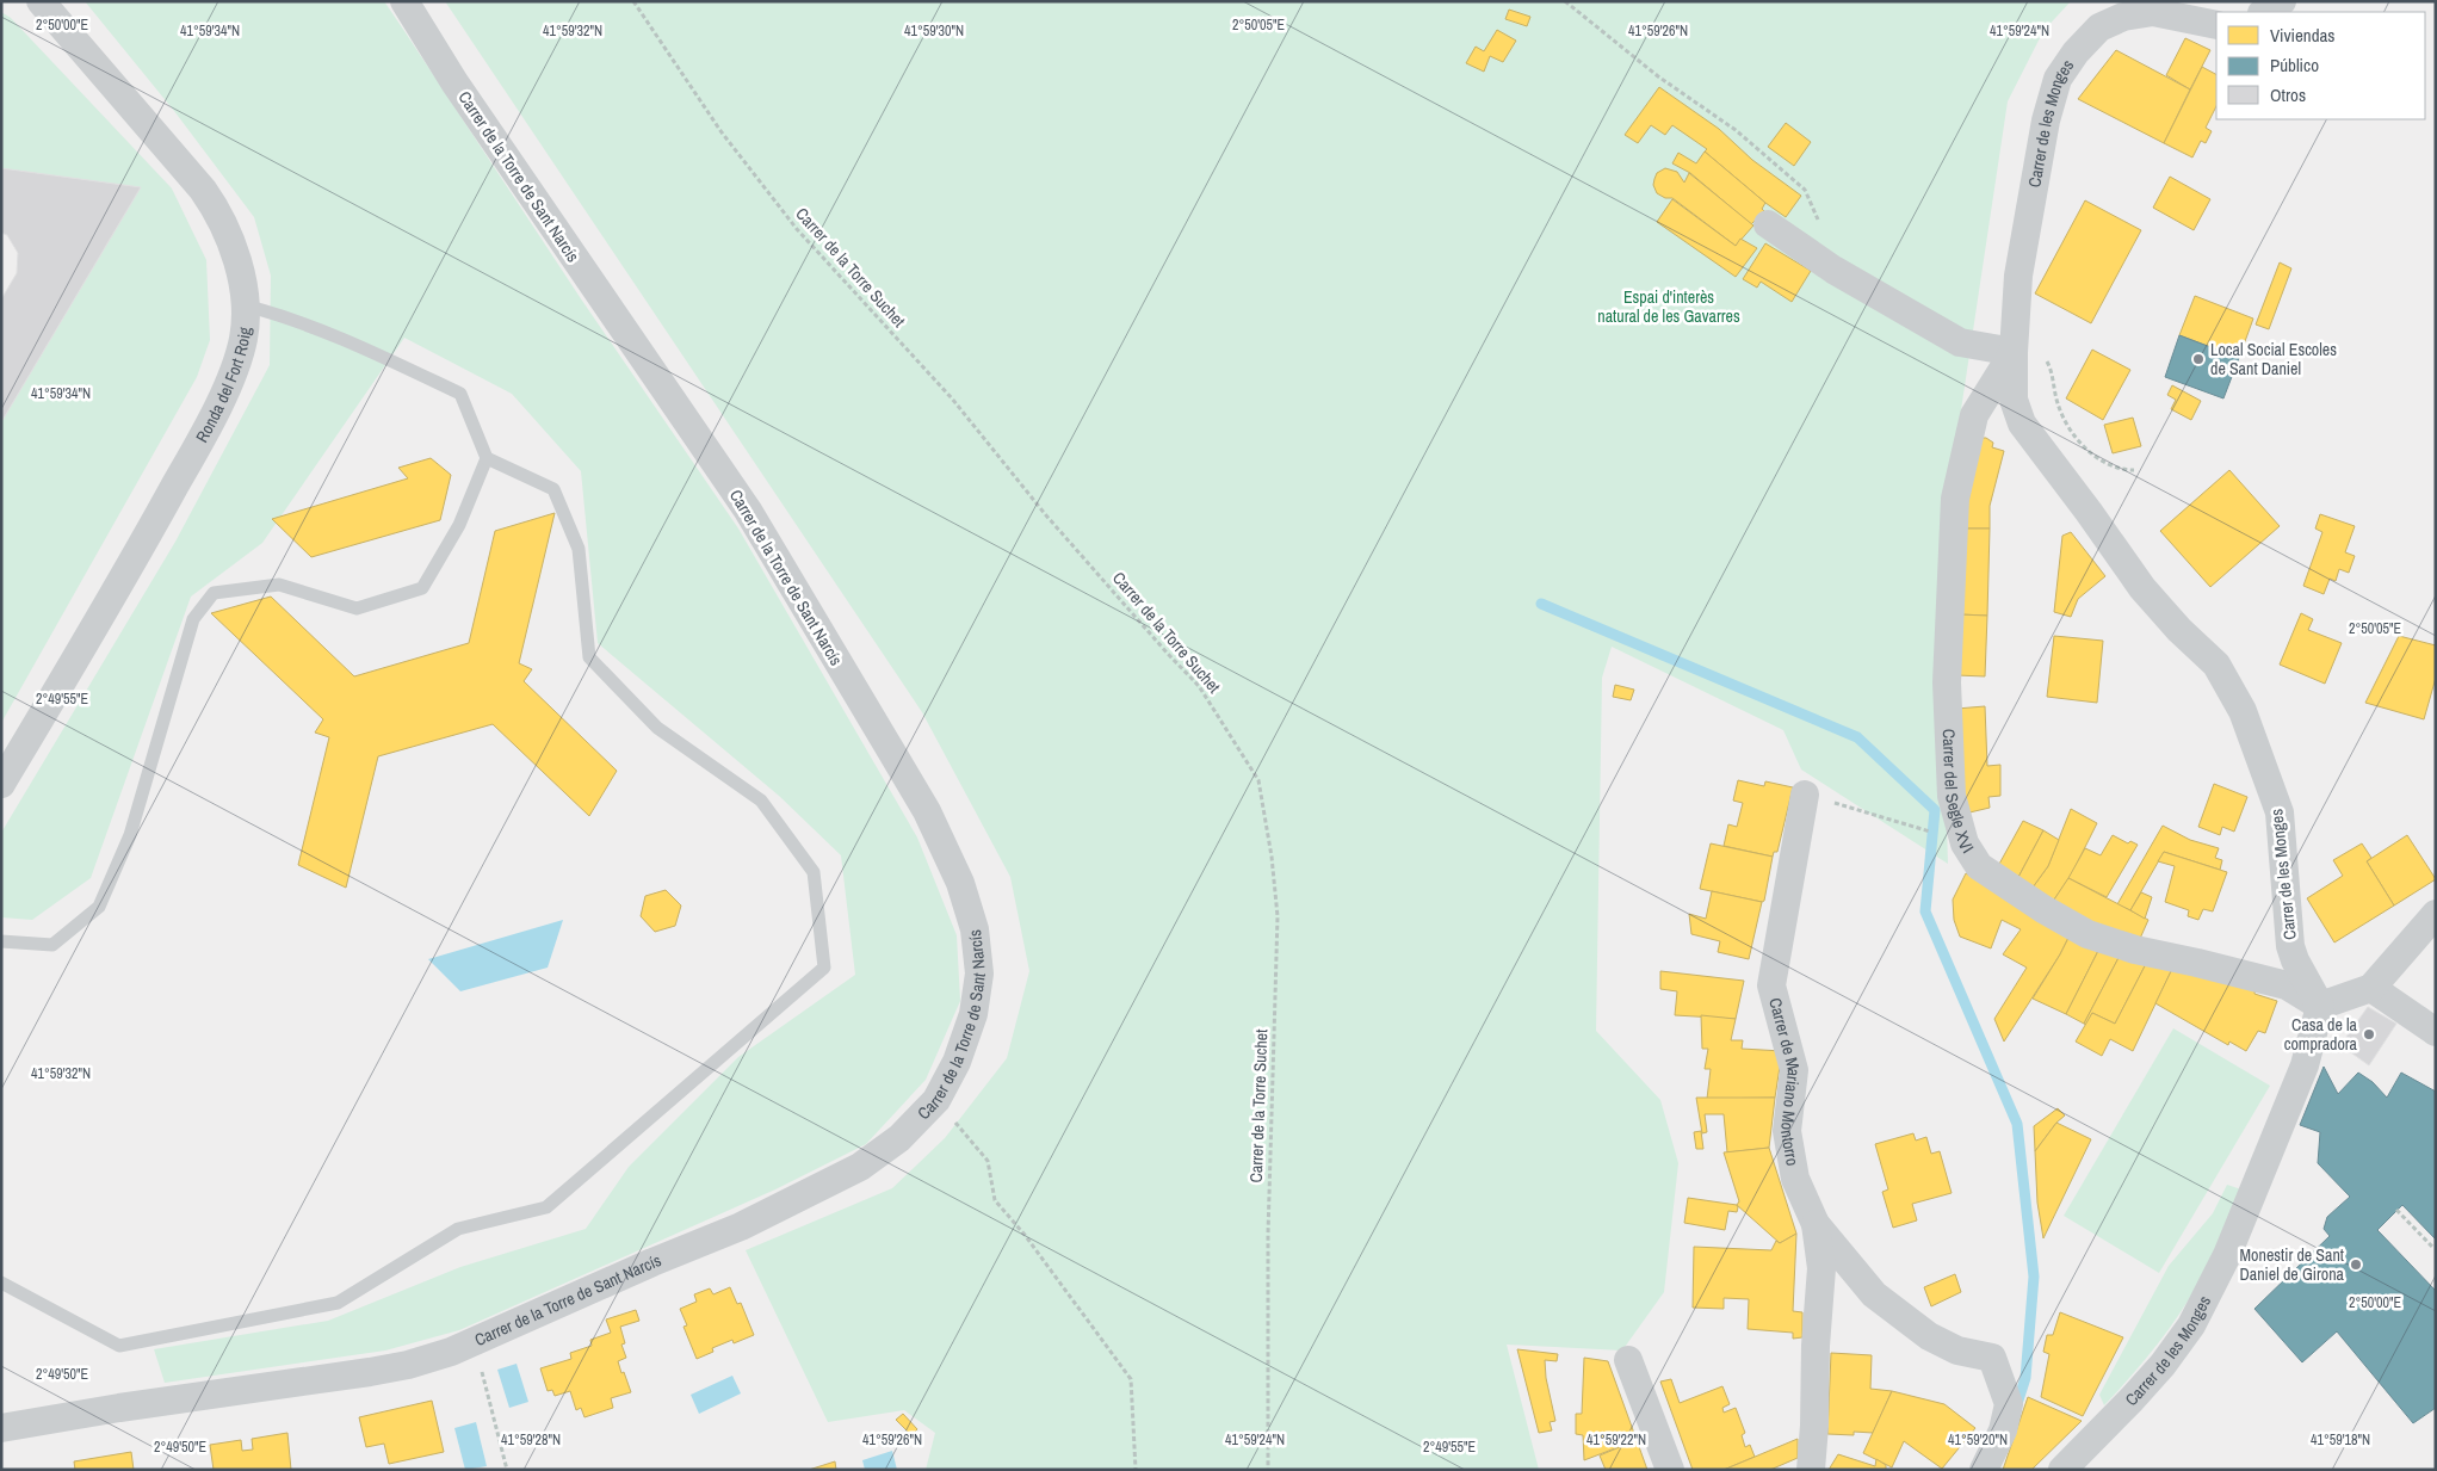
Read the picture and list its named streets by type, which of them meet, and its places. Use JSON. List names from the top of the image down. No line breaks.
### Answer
{"streets":{"street":["Carrer de les Monges","Carrer de la Torre de Sant Narcís","Ronda del Fort Roig","Carrer del Segle XVI","Carrer de Mariano Montorro"],"path":["Carrer de la Torre Suchet"]},"crossings":[["Carrer de les Monges","Carrer del Segle XVI"]],"parks":["Espai d'interès natural de les Gavarres"],"places":["Local Social Escoles de Sant Daniel","Casa de la compradora","Monestir de Sant Daniel de Girona"],"legend":["Viviendas","Público","Otros"],"coordinates":["2°50'00\"E","2°50'05\"E","41°59'34\"N","41°59'32\"N","41°59'30\"N","41°59'26\"N","41°59'24\"N","2°49'55\"E","2°49'50\"E","41°59'28\"N","41°59'22\"N","41°59'20\"N","41°59'18\"N"]}
